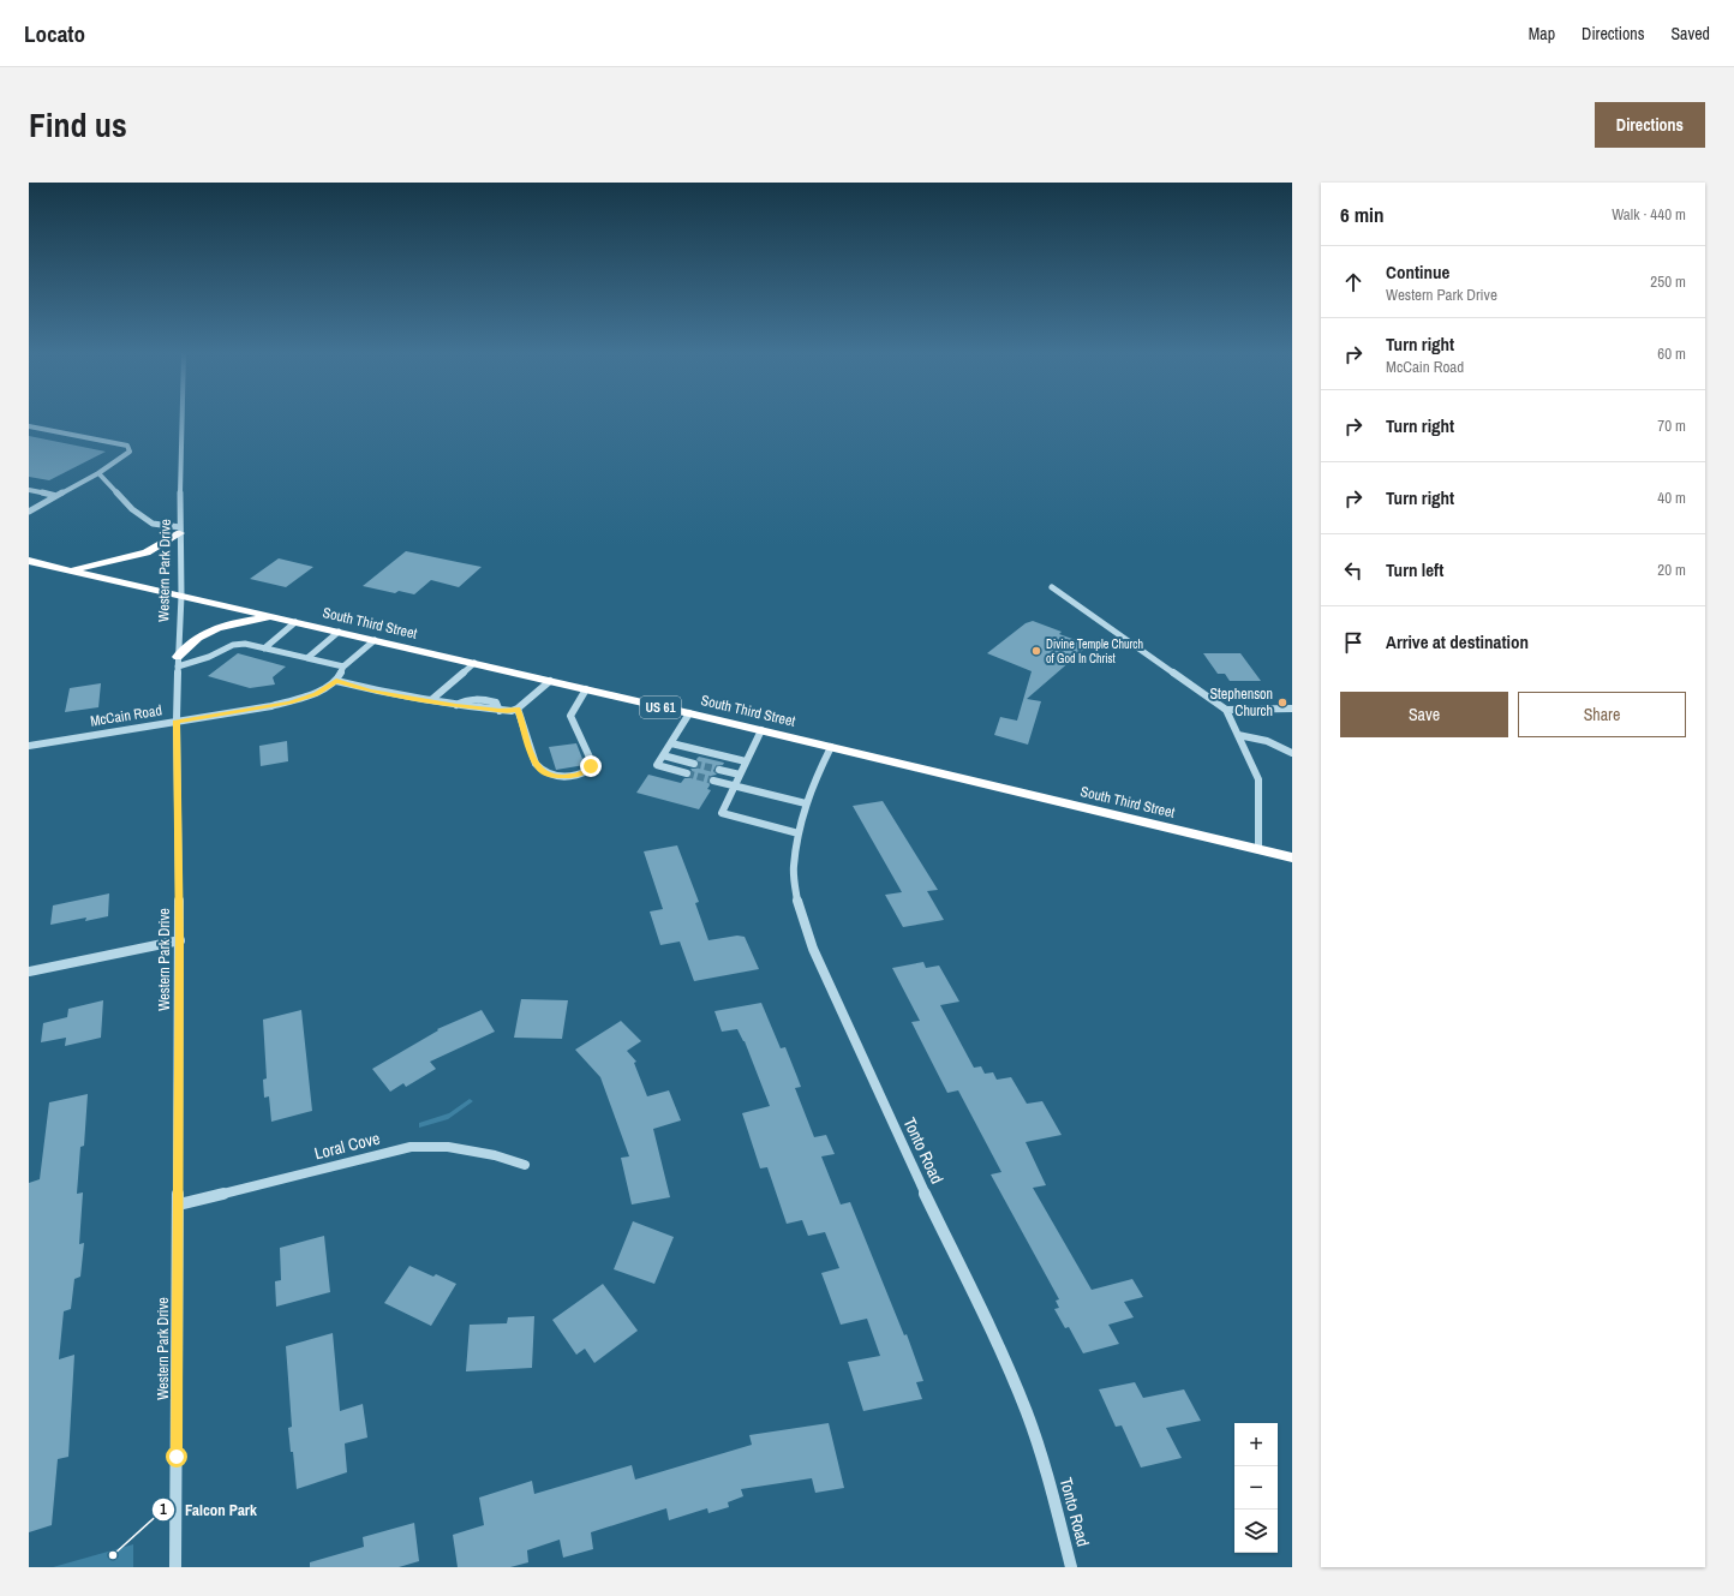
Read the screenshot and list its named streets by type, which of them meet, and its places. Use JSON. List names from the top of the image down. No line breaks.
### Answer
{"streets":{"highway":["South Third Street","US 61"],"street":["Western Park Drive","McCain Road","Loral Cove","Tonto Road"]},"crossings":[["Western Park Drive","South Third Street"],["Western Park Drive","McCain Road"],["Western Park Drive","Loral Cove"],["South Third Street","Tonto Road"]],"places":["Divine Temple Church of God In Christ","Stephenson Church","Falcon Park"],"page":{"header":"Locato","nav":["Map","Directions","Saved"],"title":"Find us","buttons":["Directions",["Save","Share"]],"heading":["6 min","Walk · 440 m"],"list":[["Continue","Western Park Drive","250 m"],["Turn right","McCain Road","60 m"],["Turn right","70 m"],["Turn right","40 m"],["Turn left","20 m"],"Arrive at destination"],"map_buttons":["+","−"]}}
